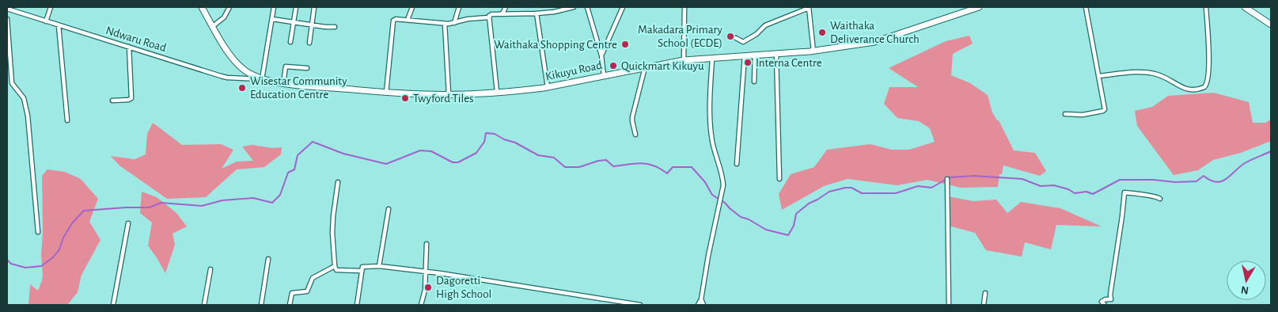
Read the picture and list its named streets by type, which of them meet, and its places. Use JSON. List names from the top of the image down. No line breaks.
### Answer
{"streets":{"main road":["Kikuyu Road"],"street":["Ndwaru Road"]},"crossings":[["Ndwaru Road","Kikuyu Road"]],"places":["Waithaka Deliverance Church","Makadara Primary School (ECDE)","Waithaka Shopping Centre","Interna Centre","Quickmart Kikuyu","Wisestar Community Education Centre","Twyford Tiles","Dagoretti High School"],"north":"bottom"}
